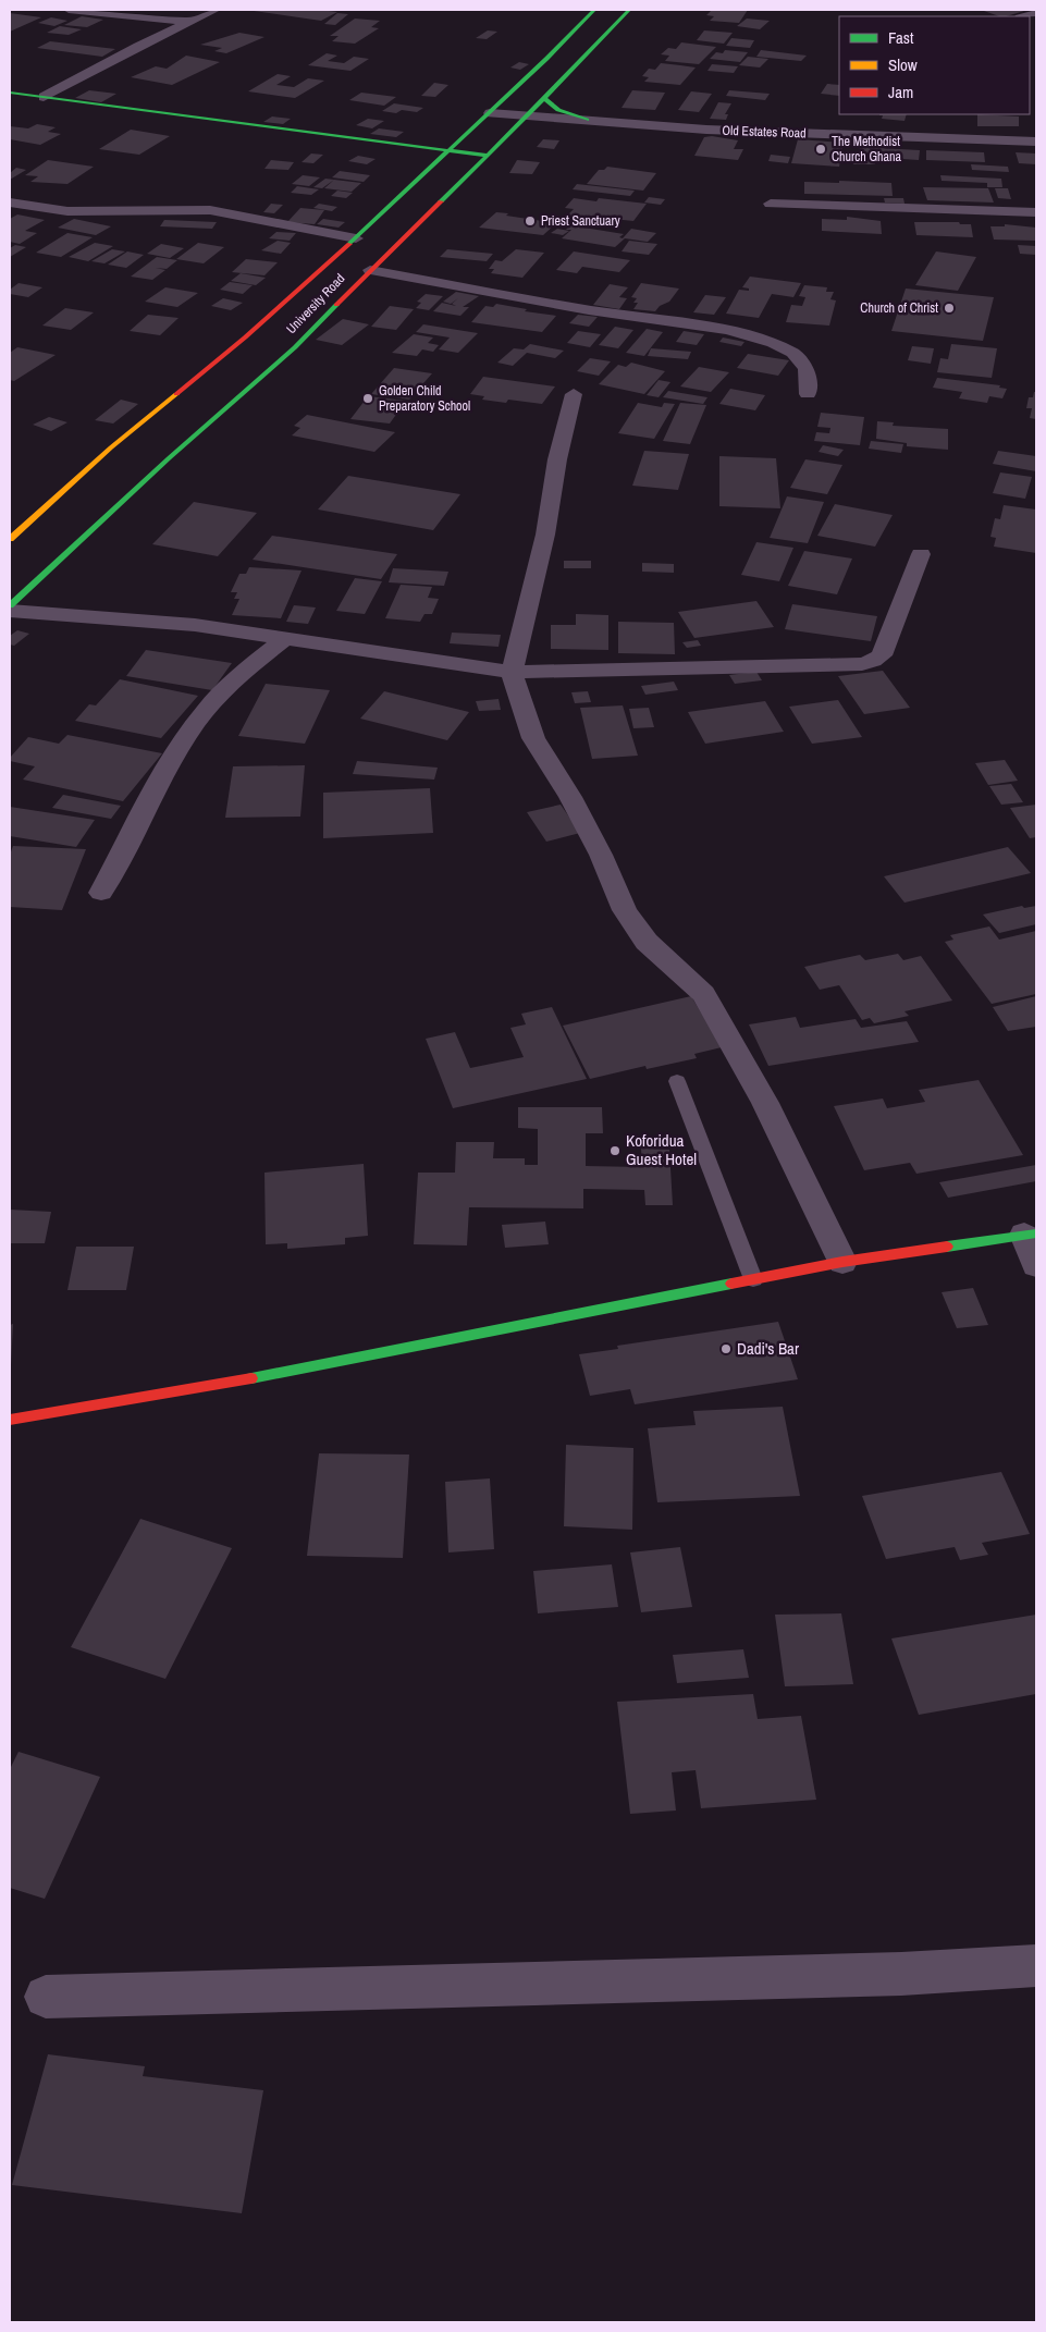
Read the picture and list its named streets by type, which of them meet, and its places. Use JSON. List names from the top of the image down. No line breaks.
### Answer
{"streets":{"main road":["University Road"],"street":["Old Estates Road"]},"crossings":[["Old Estates Road","University Road"]],"places":["The Methodist Church Ghana","Priest Sanctuary","Church of Christ","Golden Child Preparatory School","Koforidua Guest Hotel","Dadi's Bar"],"legend":["Fast","Slow","Jam"]}
